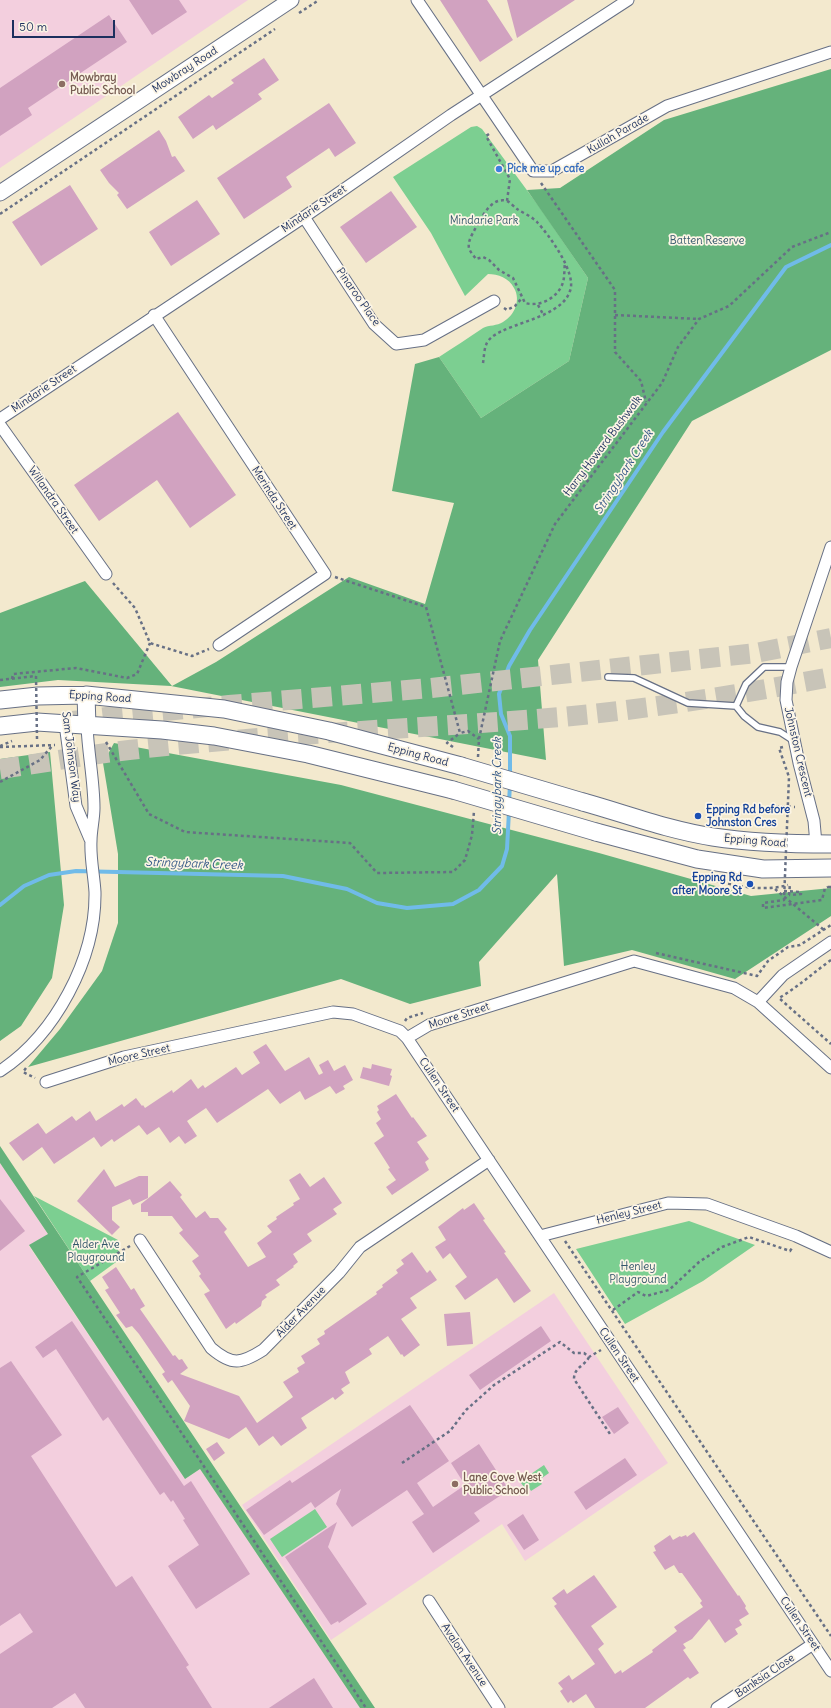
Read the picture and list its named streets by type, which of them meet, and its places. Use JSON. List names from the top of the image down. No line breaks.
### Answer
{"streets":{"main road":["Mowbray Road","Epping Road","Sam Johnson Way"],"street":["Kullah Parade","Mindarie Street","Pinaroo Place","Merinda Street","Willandra Street","Johnston Crescent","Moore Street","Cullen Street","Henley Street","Alder Avenue","Avalon Avenue","Banksia Close"],"path":["Harry Howard Bushwalk"]},"crossings":[["Kullah Parade","Mindarie Street"],["Mindarie Street","Pinaroo Place"],["Mindarie Street","Merinda Street"],["Epping Road","Johnston Crescent"],["Epping Road","Sam Johnson Way"],["Moore Street","Cullen Street"],["Cullen Street","Henley Street"],["Cullen Street","Alder Avenue"],["Cullen Street","Banksia Close"]],"water":["Stringybark Creek"],"parks":["Mindarie Park","Batten Reserve","Alder Ave Playground","Henley Playground"],"places":["Mowbray Public School","Pick me up cafe","Epping Rd before Johnston Cres","Epping Rd after Moore St","Lane Cove West Public School"],"scale_bar":"50 m"}
